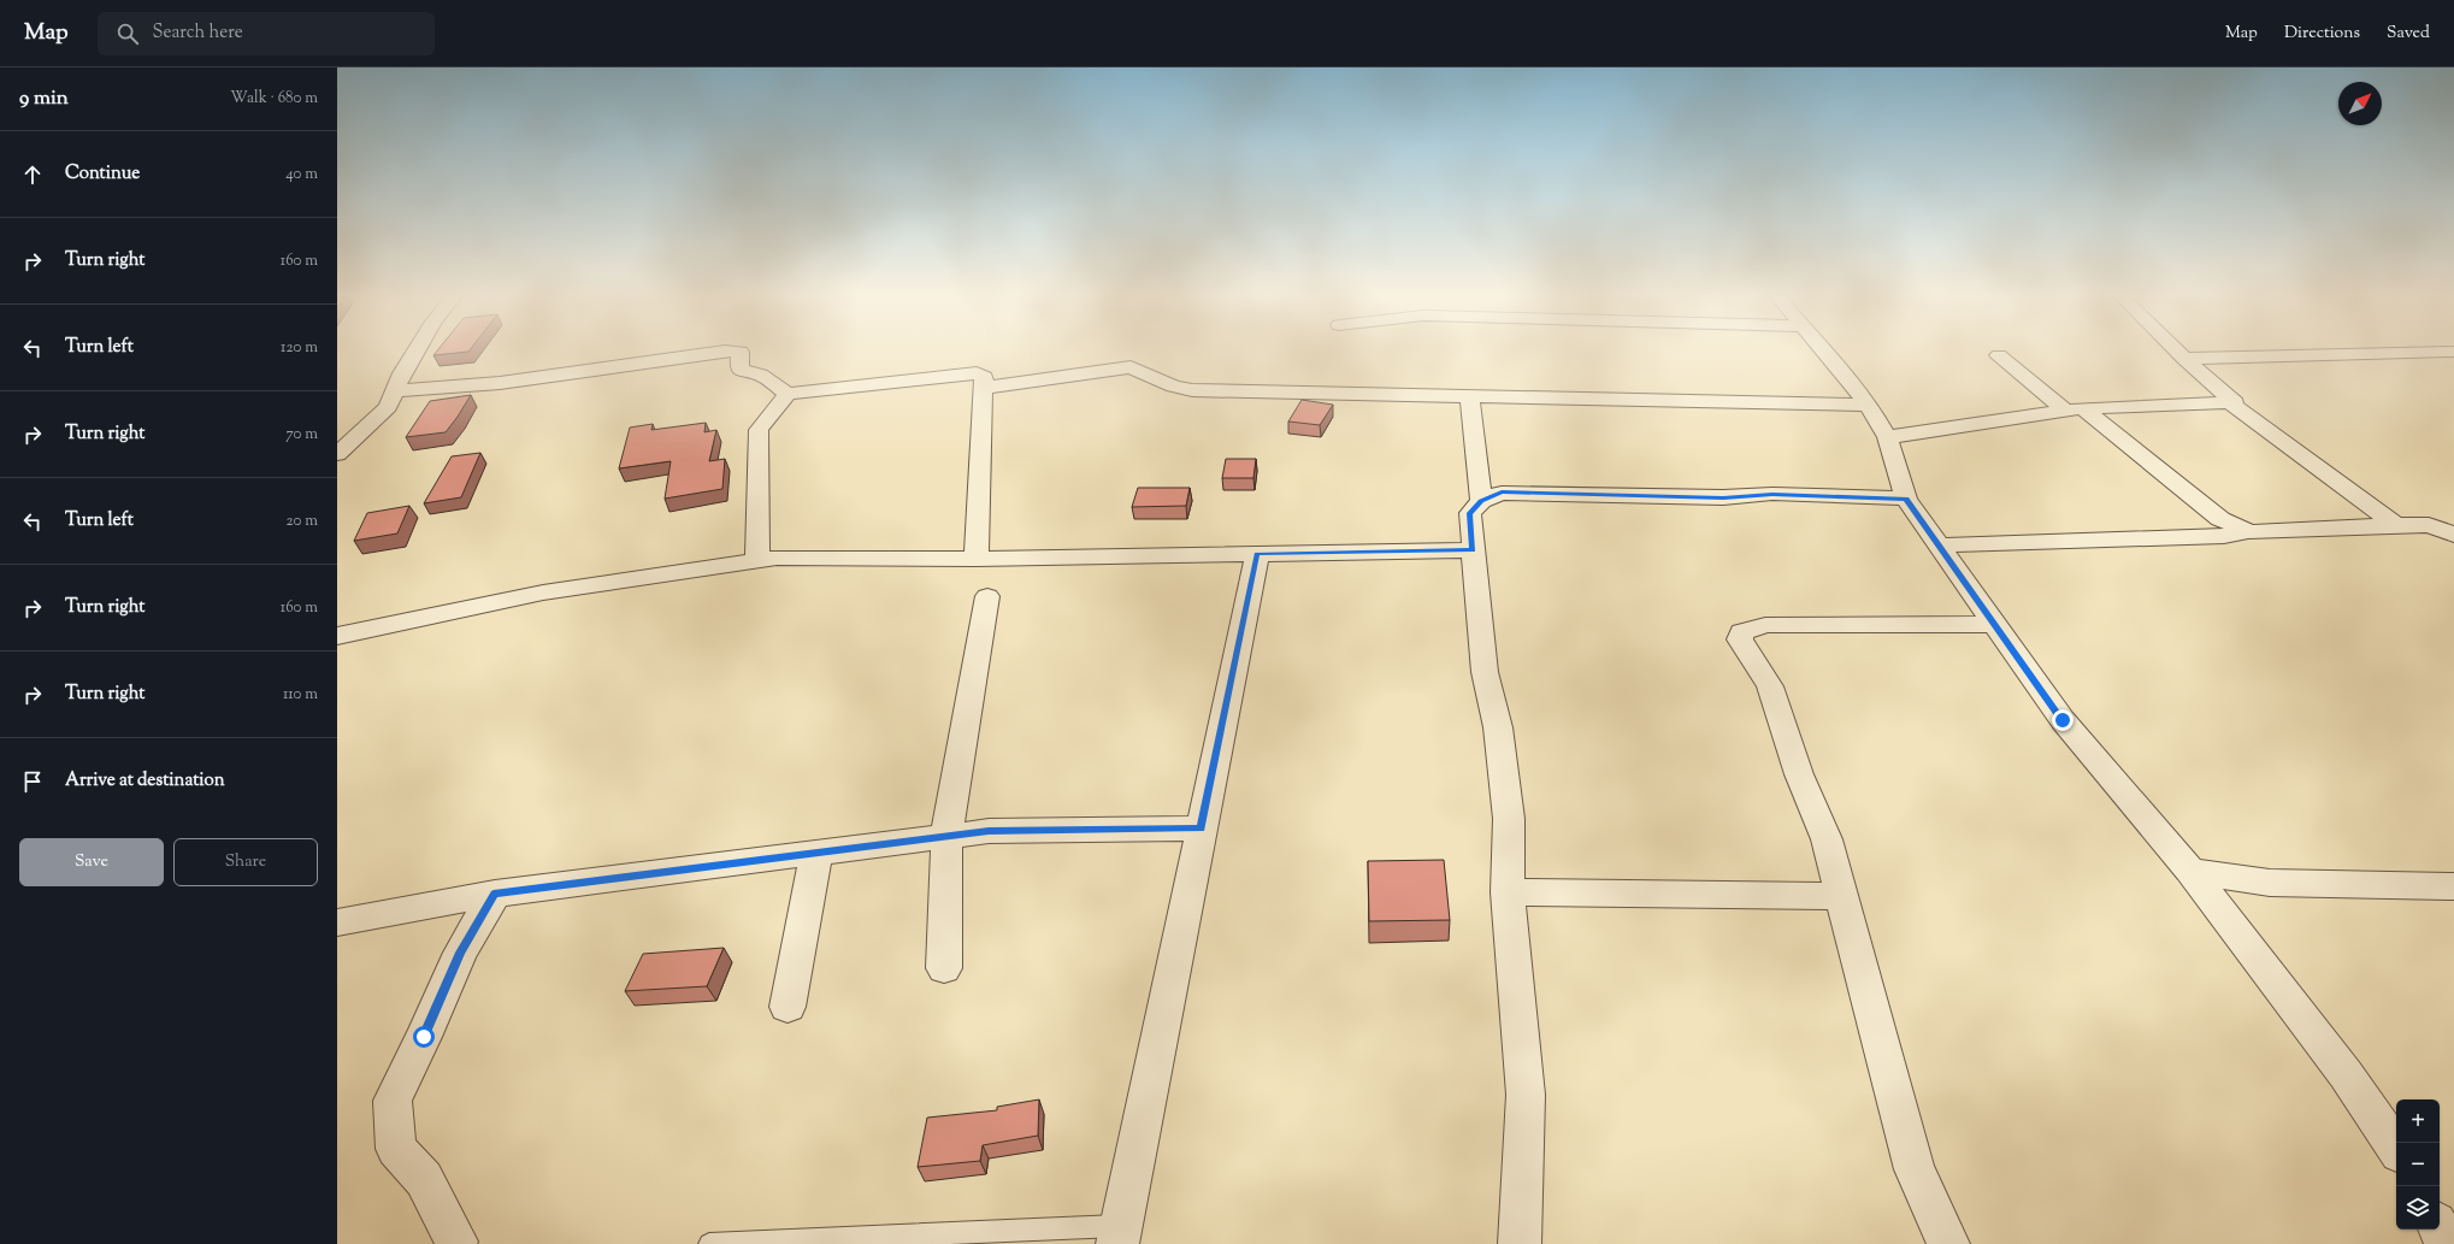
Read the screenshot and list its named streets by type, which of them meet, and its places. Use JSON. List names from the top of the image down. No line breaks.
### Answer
{"north":"top right","page":{"header":"Map","search":"Search here","nav":["Map","Directions","Saved"],"heading":["9 min","Walk · 680 m"],"list":[["Continue","40 m"],["Turn right","160 m"],["Turn left","120 m"],["Turn right","70 m"],["Turn left","20 m"],["Turn right","160 m"],["Turn right","110 m"],"Arrive at destination"],"buttons":["Save","Share"],"map_buttons":["+","−"]}}
